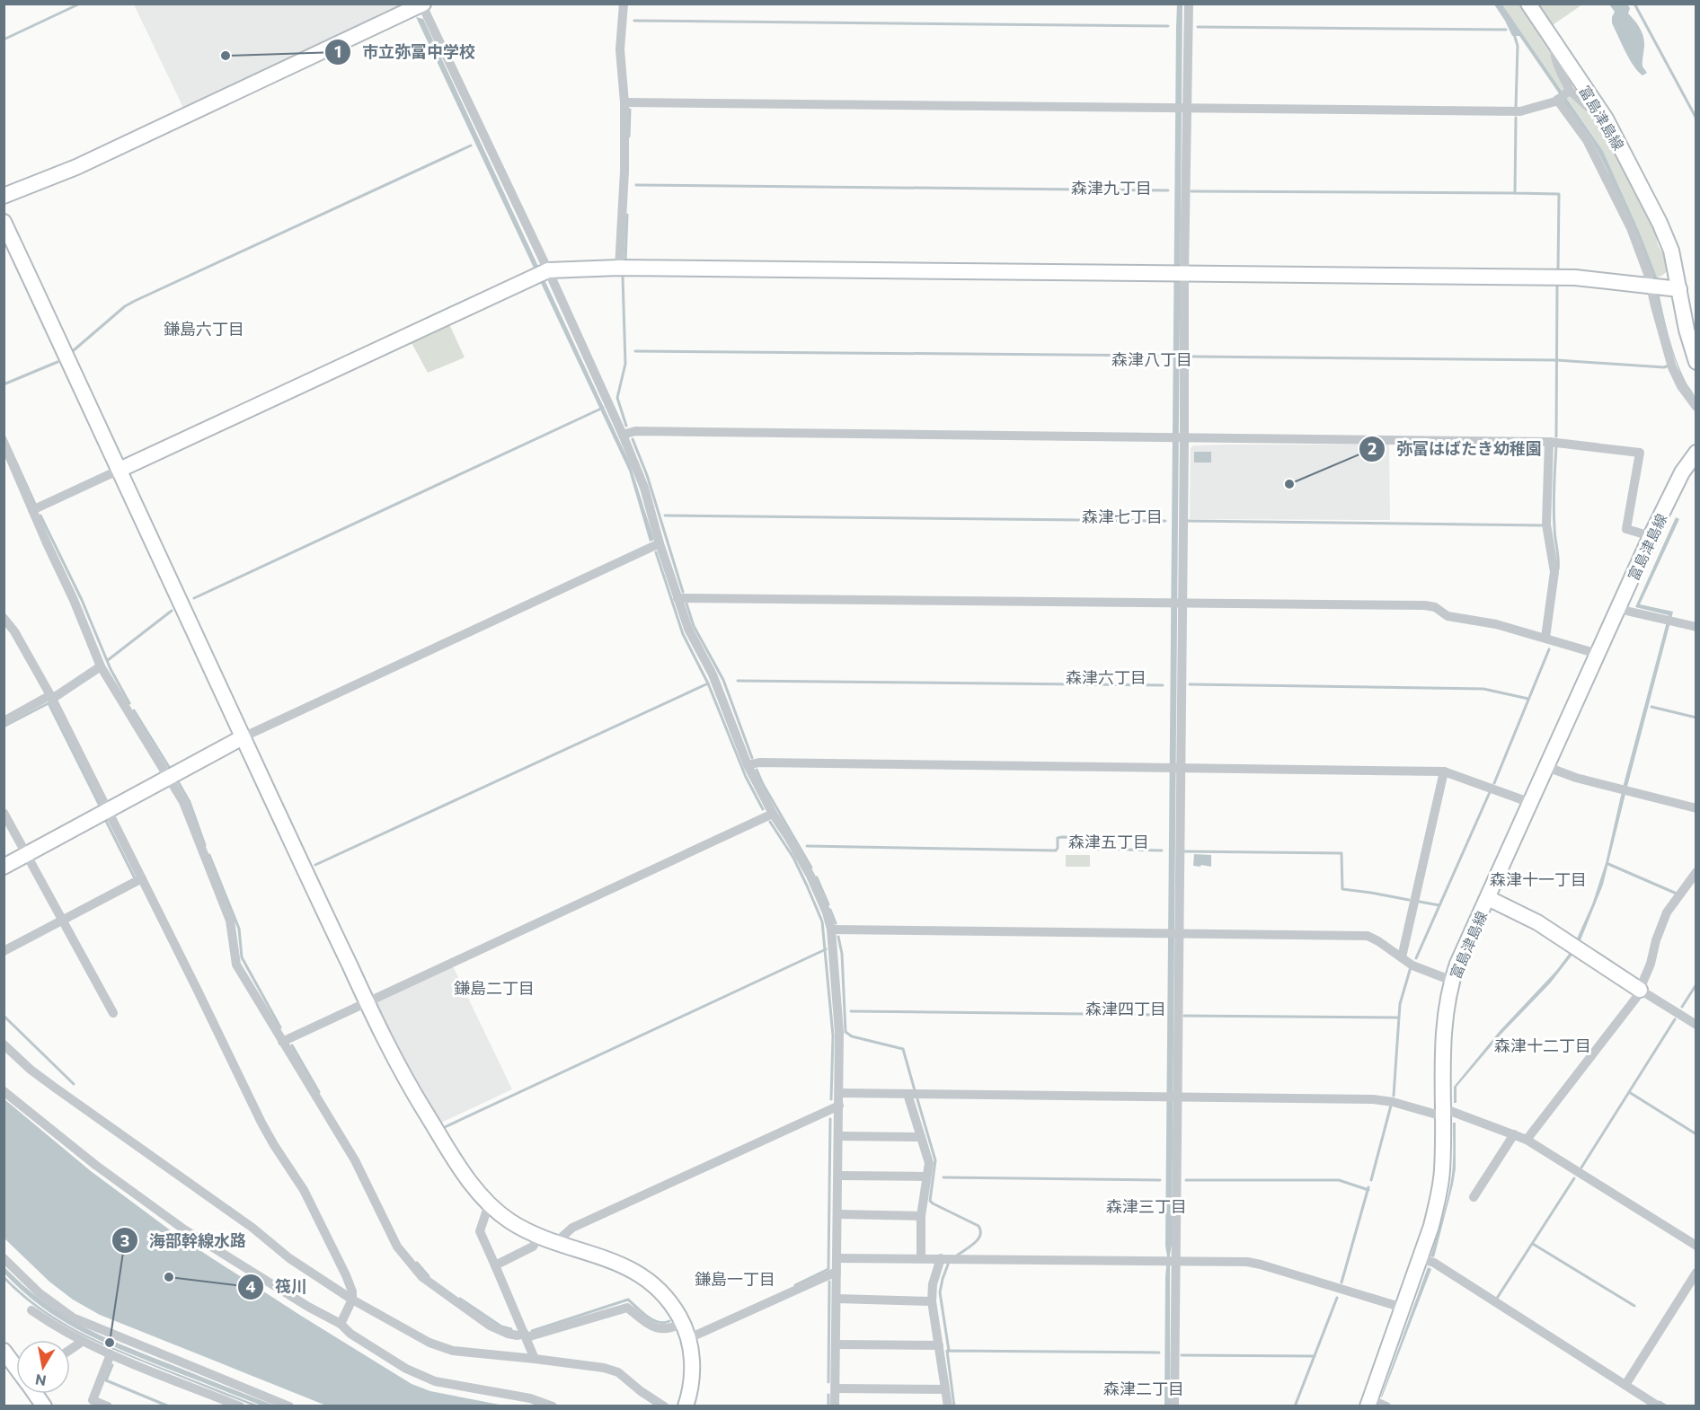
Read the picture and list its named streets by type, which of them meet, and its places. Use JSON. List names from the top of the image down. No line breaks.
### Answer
{"streets":{"street":["富島津島線"]},"districts":["森津九丁目","鎌島六丁目","森津八丁目","森津七丁目","森津六丁目","森津五丁目","森津十一丁目","鎌島二丁目","森津四丁目","森津十二丁目","森津三丁目","鎌島一丁目","森津二丁目"],"places":["市立弥冨中学校","弥富はばたき幼稚園","筏川","海部幹線水路"],"north":"bottom"}
